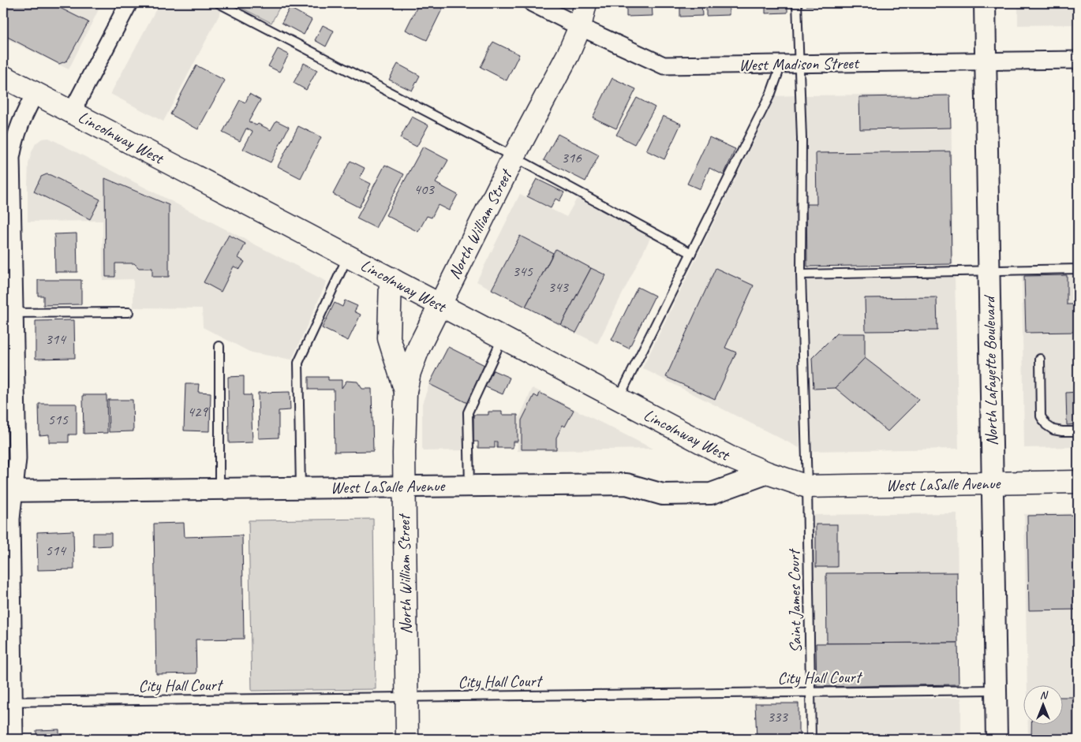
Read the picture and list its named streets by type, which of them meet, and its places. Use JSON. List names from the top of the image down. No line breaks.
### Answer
{"streets":{"main road":["Lincolnway West","North William Street","West LaSalle Avenue"],"street":["West Madison Street","North Lafayette Boulevard"],"lane":["Saint James Court","City Hall Court"]},"crossings":[["West Madison Street","North William Street"],["West Madison Street","North Lafayette Boulevard"],["West Madison Street","Saint James Court"],["Lincolnway West","North William Street"],["Lincolnway West","West LaSalle Avenue"],["Lincolnway West","Saint James Court"],["North William Street","West LaSalle Avenue"],["North William Street","City Hall Court"],["North Lafayette Boulevard","West LaSalle Avenue"],["North Lafayette Boulevard","City Hall Court"],["West LaSalle Avenue","Saint James Court"],["Saint James Court","City Hall Court"]],"house_numbers":["316","403","345","343","314","429","515","514","333"],"north":"top"}
